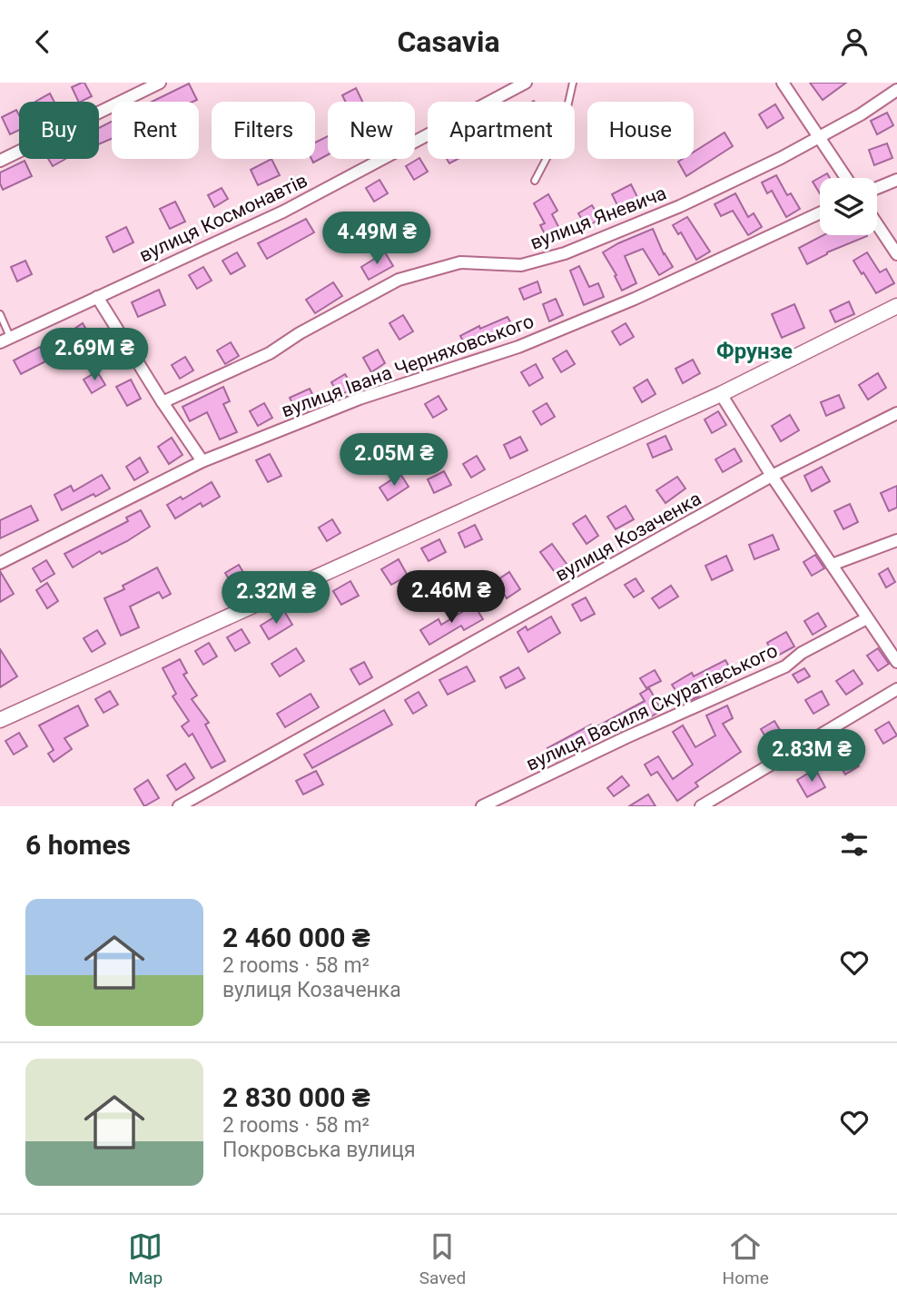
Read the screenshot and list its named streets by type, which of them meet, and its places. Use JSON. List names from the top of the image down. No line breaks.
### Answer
{"streets":{"street":["вулиця Космонавтів","вулиця Яневича","вулиця Івана Черняховського","вулиця Козаченка","вулиця Василя Скуратівського"]},"districts":["Фрунзе"],"page":{"header":"Casavia","chip":["Buy","Rent","Filters","New","Apartment","House"],"price":["4.49M ₴","2.69M ₴","2.05M ₴","2.46M ₴","2.32M ₴","2.83M ₴"],"heading":"6 homes","list":[{"name":"2 460 000 ₴","note":"2 rooms · 58 m² · вулиця Козаченка"},{"name":"2 830 000 ₴","note":"2 rooms · 58 m² · Покровська вулиця"}],"tabs":["Map","Saved","Home"]}}
